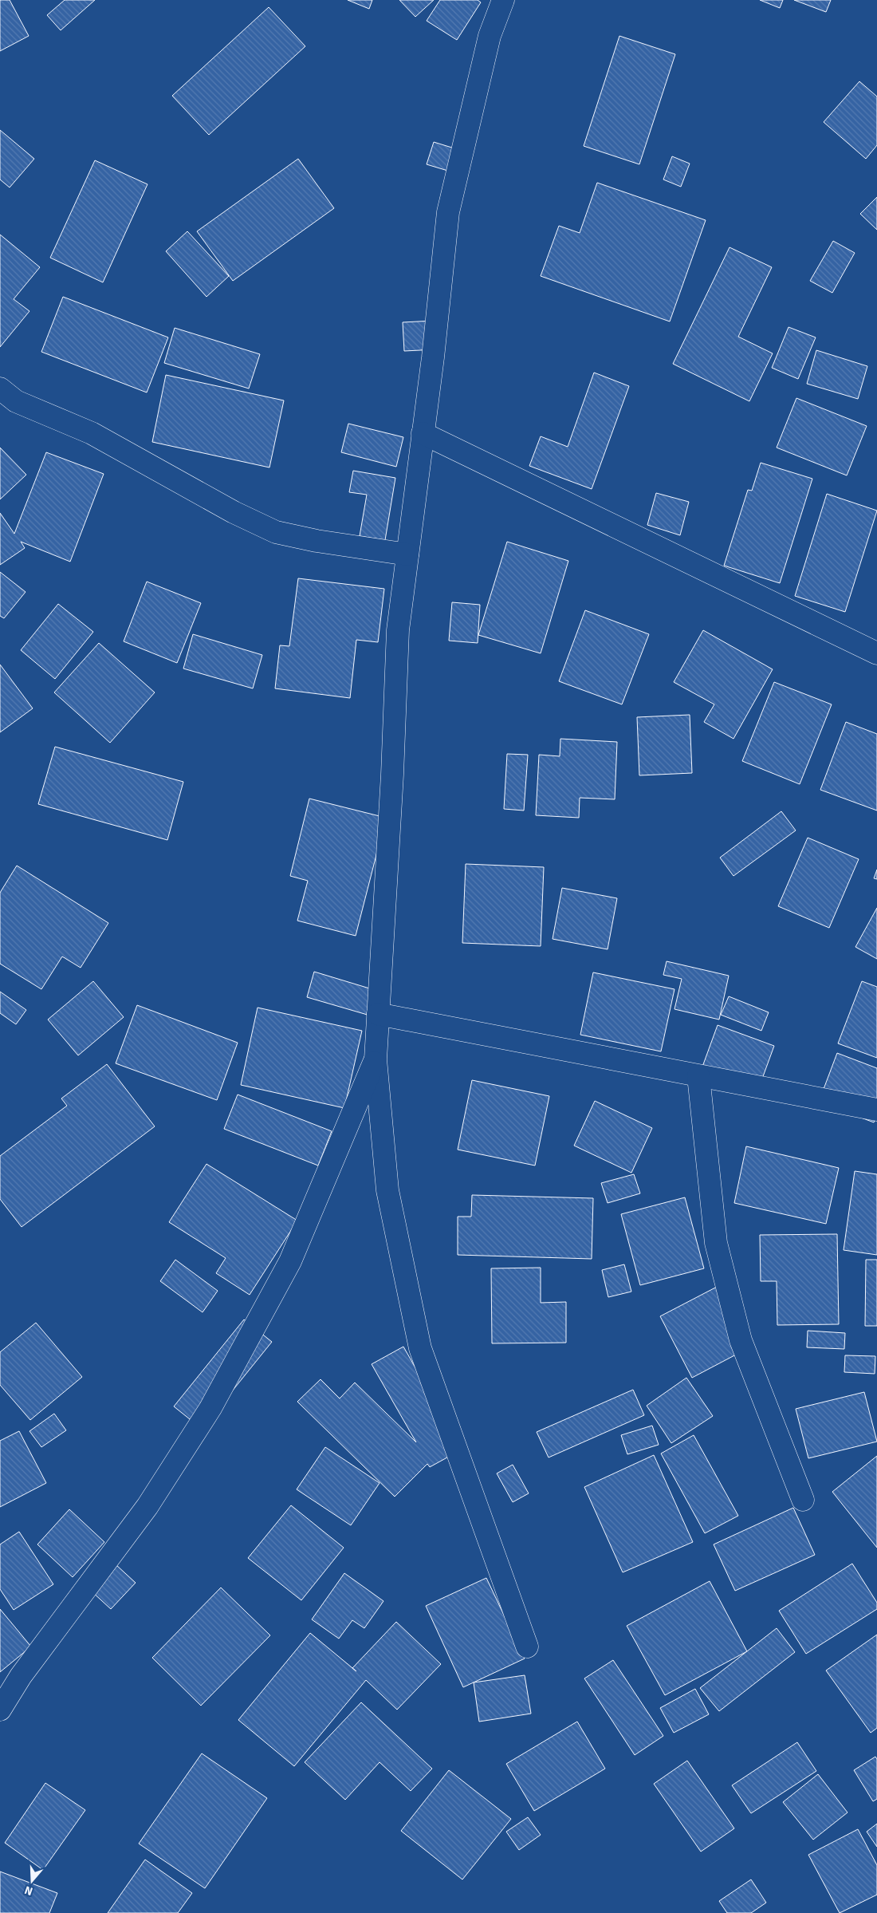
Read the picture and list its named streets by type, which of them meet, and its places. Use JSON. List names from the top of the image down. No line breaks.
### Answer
{"north":"bottom"}
